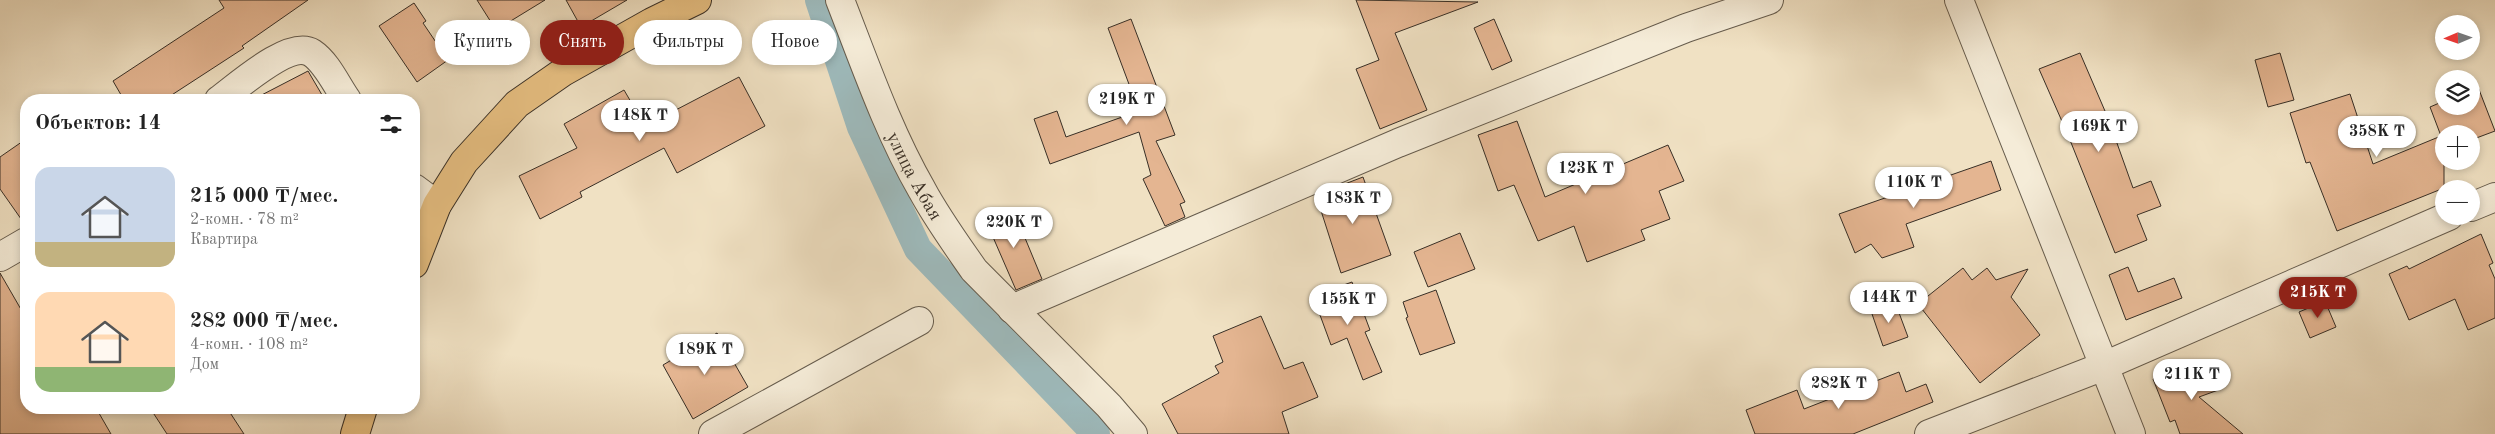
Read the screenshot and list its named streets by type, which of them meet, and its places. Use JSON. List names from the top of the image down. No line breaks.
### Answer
{"streets":{"street":["улица Абая"]},"north":"left","page":{"map_buttons":["+","−"],"chip":["Купить","Снять","Фильтры","Новое"],"price":["219K ₸","148K ₸","169K ₸","358K ₸","123K ₸","110K ₸","183K ₸","220K ₸","215K ₸","144K ₸","155K ₸","189K ₸","211K ₸","282K ₸"],"heading":"Объектов: 14","list":[{"name":"215 000 ₸/мес.","note":"2-комн. · 78 m² · Квартира"},{"name":"282 000 ₸/мес.","note":"4-комн. · 108 m² · Дом"}]}}
